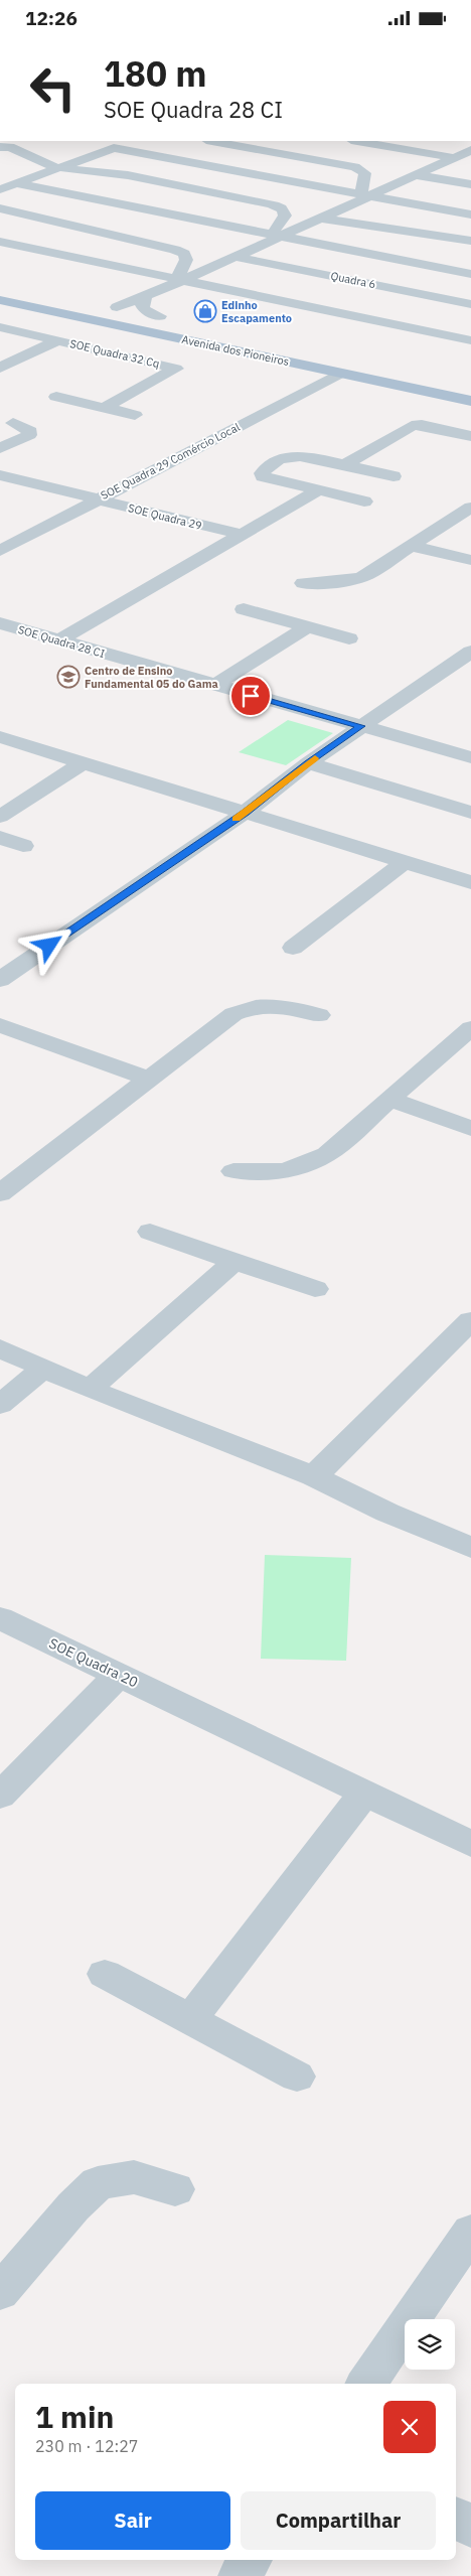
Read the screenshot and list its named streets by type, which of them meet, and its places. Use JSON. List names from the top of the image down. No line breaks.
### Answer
{"streets":{"main road":["Avenida dos Pioneiros"],"street":["Quadra 6","SOE Quadra 32 Cq","SOE Quadra 29 Comércio Local","SOE Quadra 29","SOE Quadra 28 CI","SOE Quadra 20"]},"crossings":[["Avenida dos Pioneiros","SOE Quadra 29 Comércio Local"],["SOE Quadra 29 Comércio Local","SOE Quadra 29"]],"places":{"shop":["Edinho Escapamento"],"school or university":["Centro de Ensino Fundamental 05 do Gama"]},"page":{"status":"12:26","turn":["180 m","SOE Quadra 28 CI"],"heading":["1 min","230 m · 12:27"],"buttons":["Sair","Compartilhar"]}}
